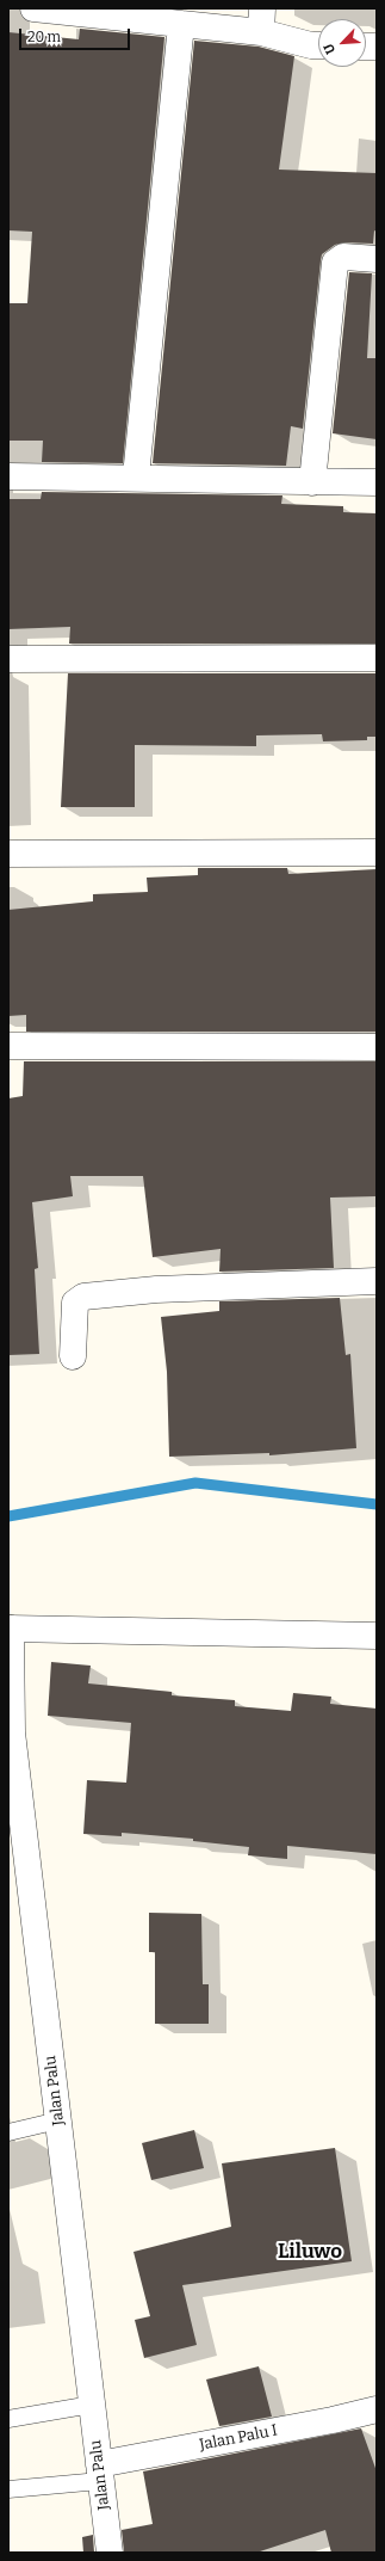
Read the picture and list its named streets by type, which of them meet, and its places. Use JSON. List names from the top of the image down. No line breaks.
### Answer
{"streets":{"street":["Jalan Palu","Jalan Palu I"]},"crossings":[["Jalan Palu","Jalan Palu I"]],"districts":["Liluwo"],"scale_bar":"20 m","north":"bottom left"}
